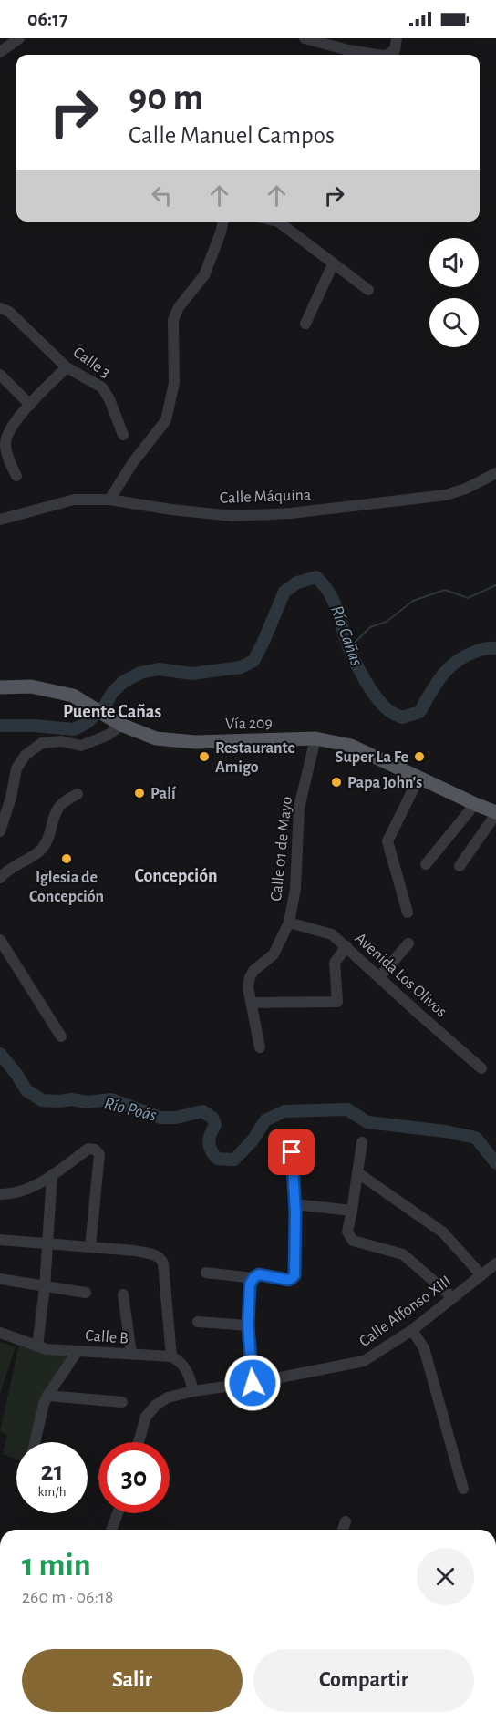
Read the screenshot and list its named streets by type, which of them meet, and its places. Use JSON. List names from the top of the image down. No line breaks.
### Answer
{"streets":{"main road":["Vía 209"],"street":["Calle 3","Calle Máquina","Calle 01 de Mayo","Avenida Los Olivos","Calle Alfonso XIII","Calle B"]},"crossings":[["Vía 209","Calle 01 de Mayo"],["Calle 01 de Mayo","Avenida Los Olivos"]],"districts":["Puente Cañas","Concepción"],"water":["Río Cañas","Río Poás"],"places":["Restaurante Amigo","Super La Fe","Papa John's","Palí","Iglesia de Concepción"],"page":{"status":"06:17","turn":["90 m","Calle Manuel Campos"],"speed":"21 km/h","limit":"30","heading":["1 min","260 m · 06:18"],"buttons":["Salir","Compartir"]}}
